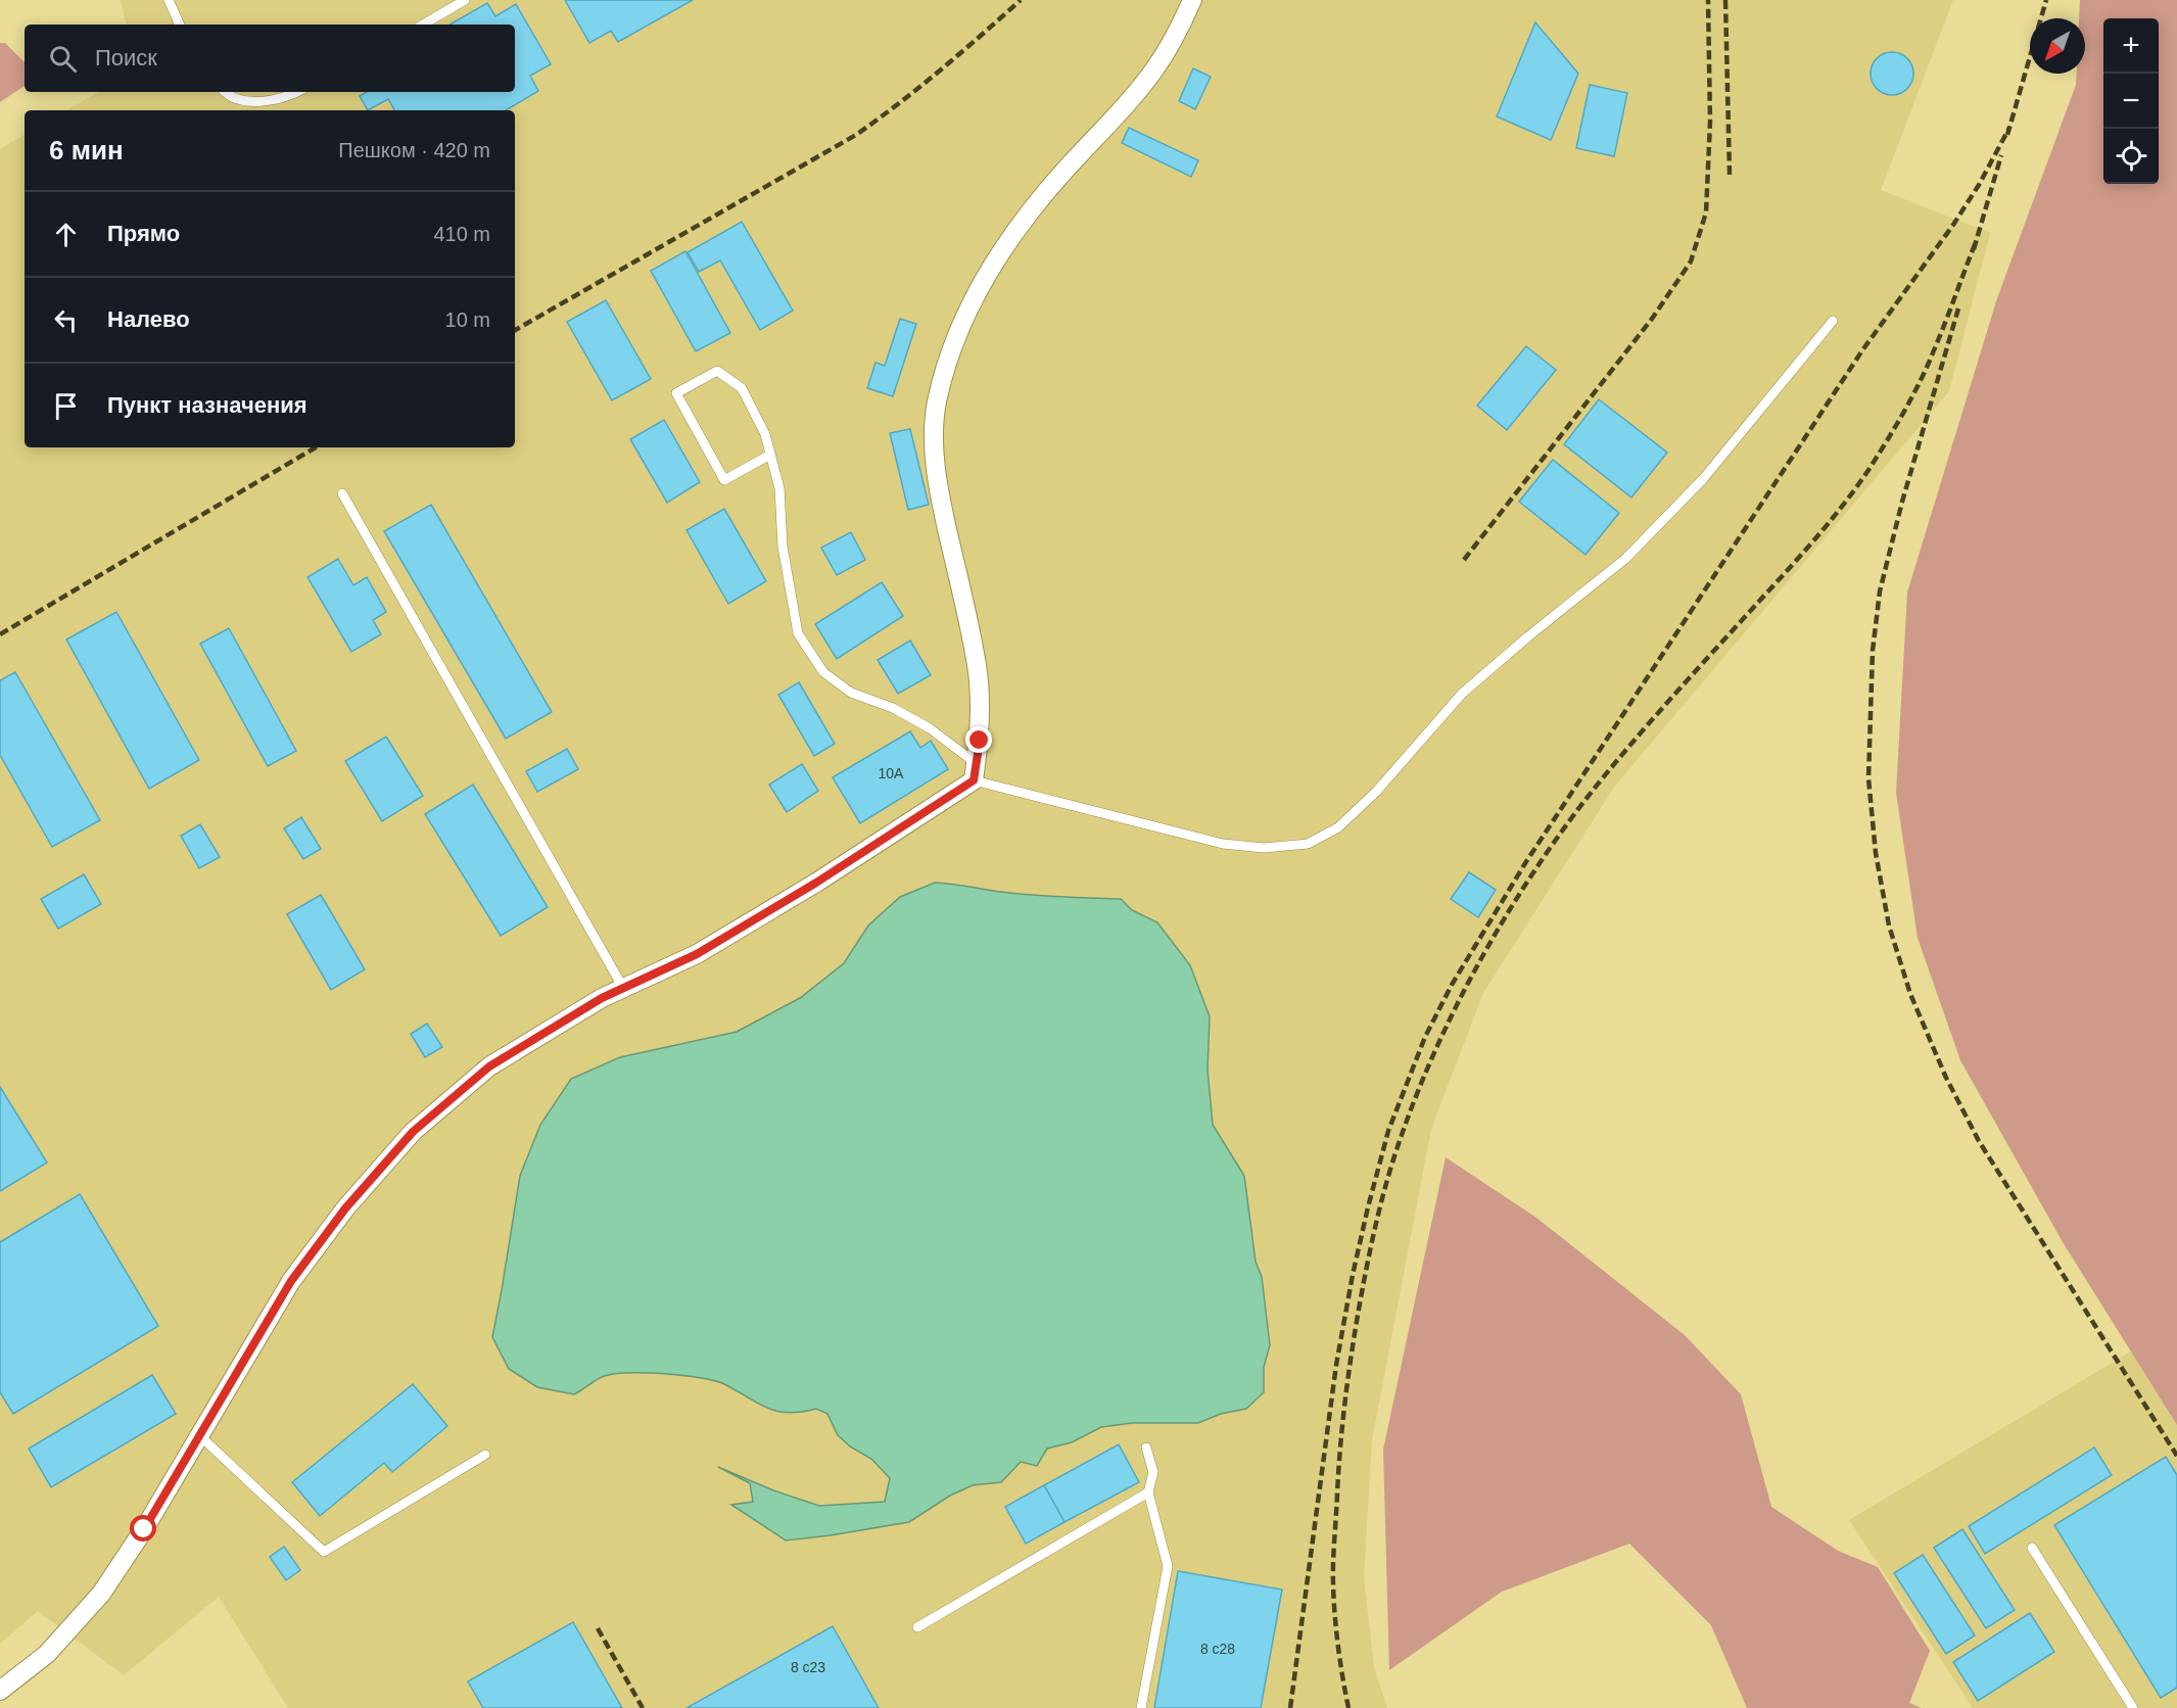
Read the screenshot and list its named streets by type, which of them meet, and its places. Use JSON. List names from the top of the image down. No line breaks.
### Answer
{"house_numbers":["10А","8 с28","8 с23"],"north":"bottom left","page":{"map_buttons":["+","−"],"search":"Поиск","heading":["6 мин","Пешком · 420 m"],"list":[["Прямо","410 m"],["Налево","10 m"],"Пункт назначения"]}}
